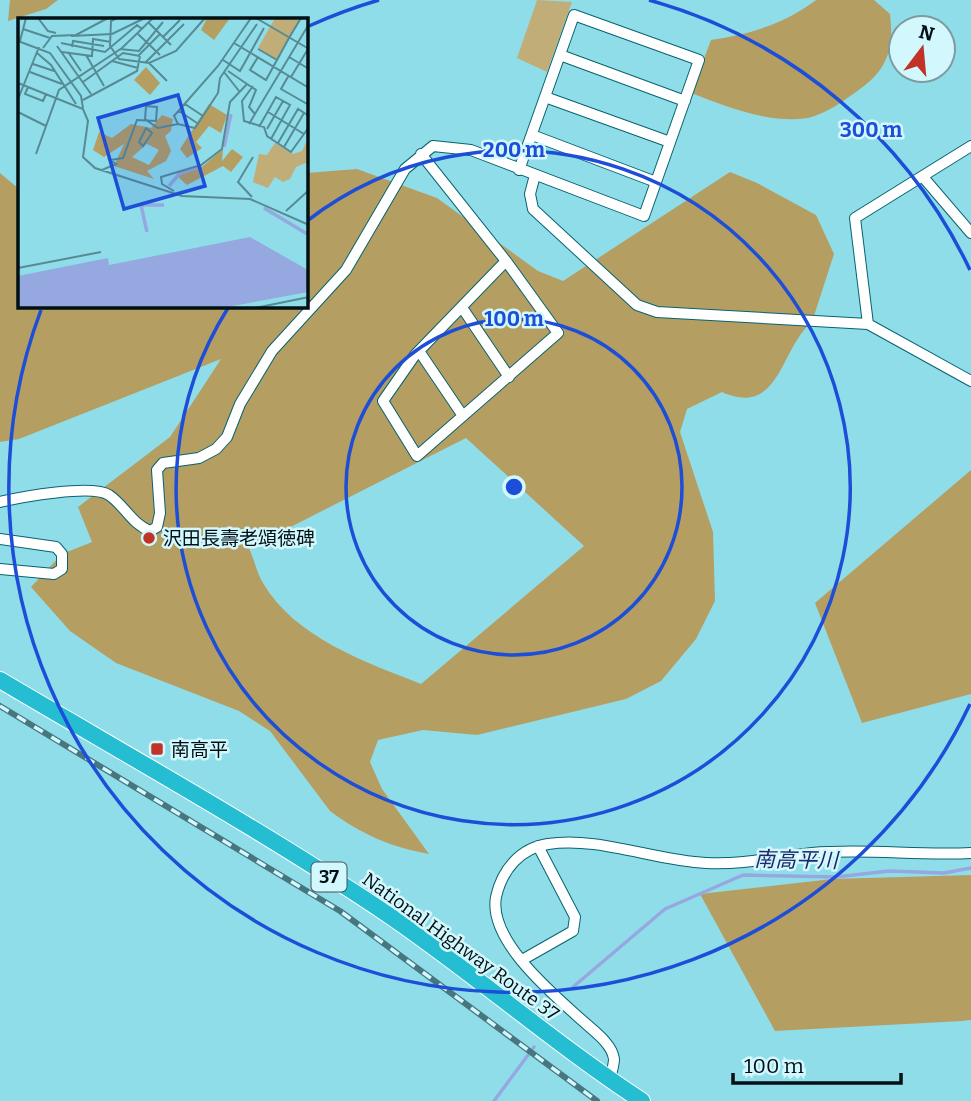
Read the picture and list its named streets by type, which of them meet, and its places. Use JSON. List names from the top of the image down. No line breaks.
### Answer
{"streets":{"highway":["37","National Highway Route 37"]},"water":["南高平川"],"places":{"other":["沢田長壽老頌徳碑"],"transit":["南高平"]},"scale_bar":"100 m","north":"top","rings":["300 m","200 m","100 m"]}
